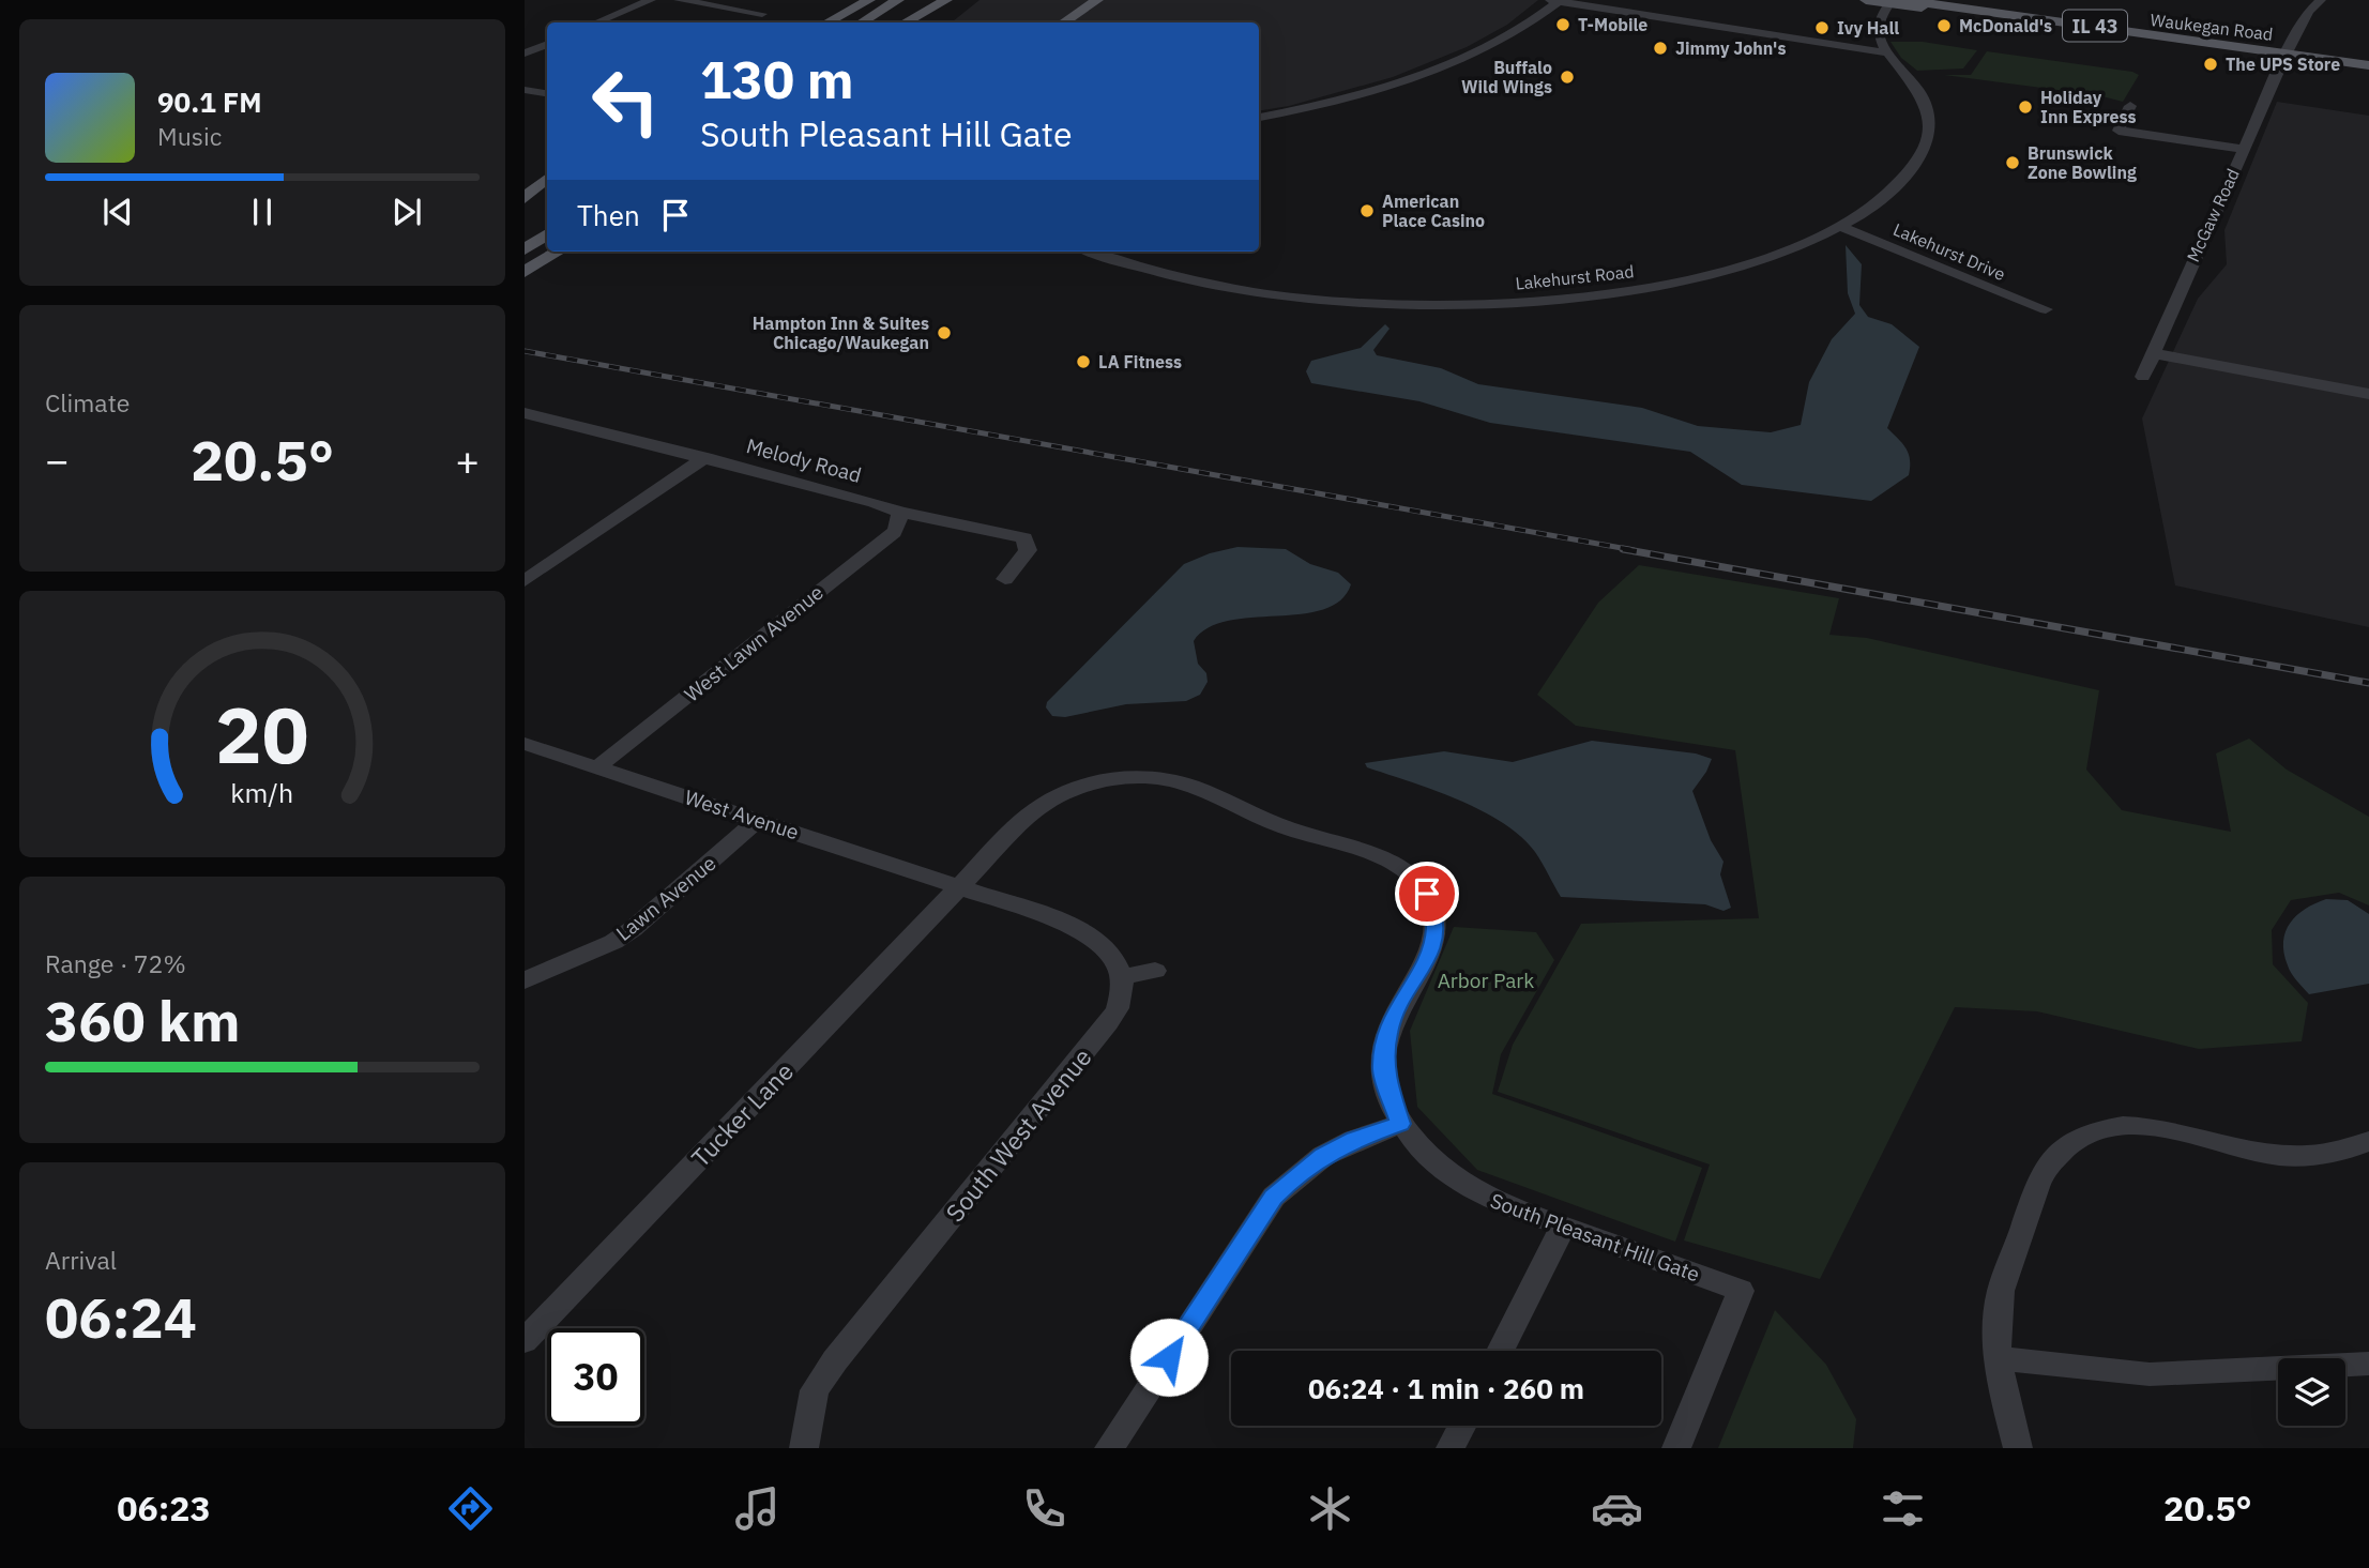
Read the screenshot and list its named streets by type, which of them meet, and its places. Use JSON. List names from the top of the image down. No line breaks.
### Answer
{"streets":{"main road":["IL 43","Waukegan Road"],"street":["McGaw Road","Lakehurst Drive","Lakehurst Road","Melody Road","West Lawn Avenue","West Avenue","Lawn Avenue","Tucker Lane","South West Avenue","South Pleasant Hill Gate"]},"crossings":[["Waukegan Road","McGaw Road"],["Lakehurst Drive","Lakehurst Road"],["Melody Road","West Lawn Avenue"],["West Lawn Avenue","West Avenue"],["West Avenue","Lawn Avenue"],["West Avenue","Tucker Lane"],["West Avenue","South Pleasant Hill Gate"],["Tucker Lane","South Pleasant Hill Gate"]],"parks":["Arbor Park"],"places":["T-Mobile","McDonald's","Ivy Hall","Jimmy John's","The UPS Store","Buffalo Wild Wings","Holiday Inn Express","Brunswick Zone Bowling","American Place Casino","Hampton Inn & Suites Chicago/Waukegan","LA Fitness"],"page":{"turn":["130 m","South Pleasant Hill Gate"],"song":["90.1 FM","Music"],"then":"Then","tile":["Climate",["Range · 72%","360 km"],["Arrival","06:24"]],"heat":["−","20.5°","+"],"limit":"30","trip":"06:24 · 1 min · 260 m","tabs":["06:23","20.5°"],"gauge":["20","km/h"]}}
